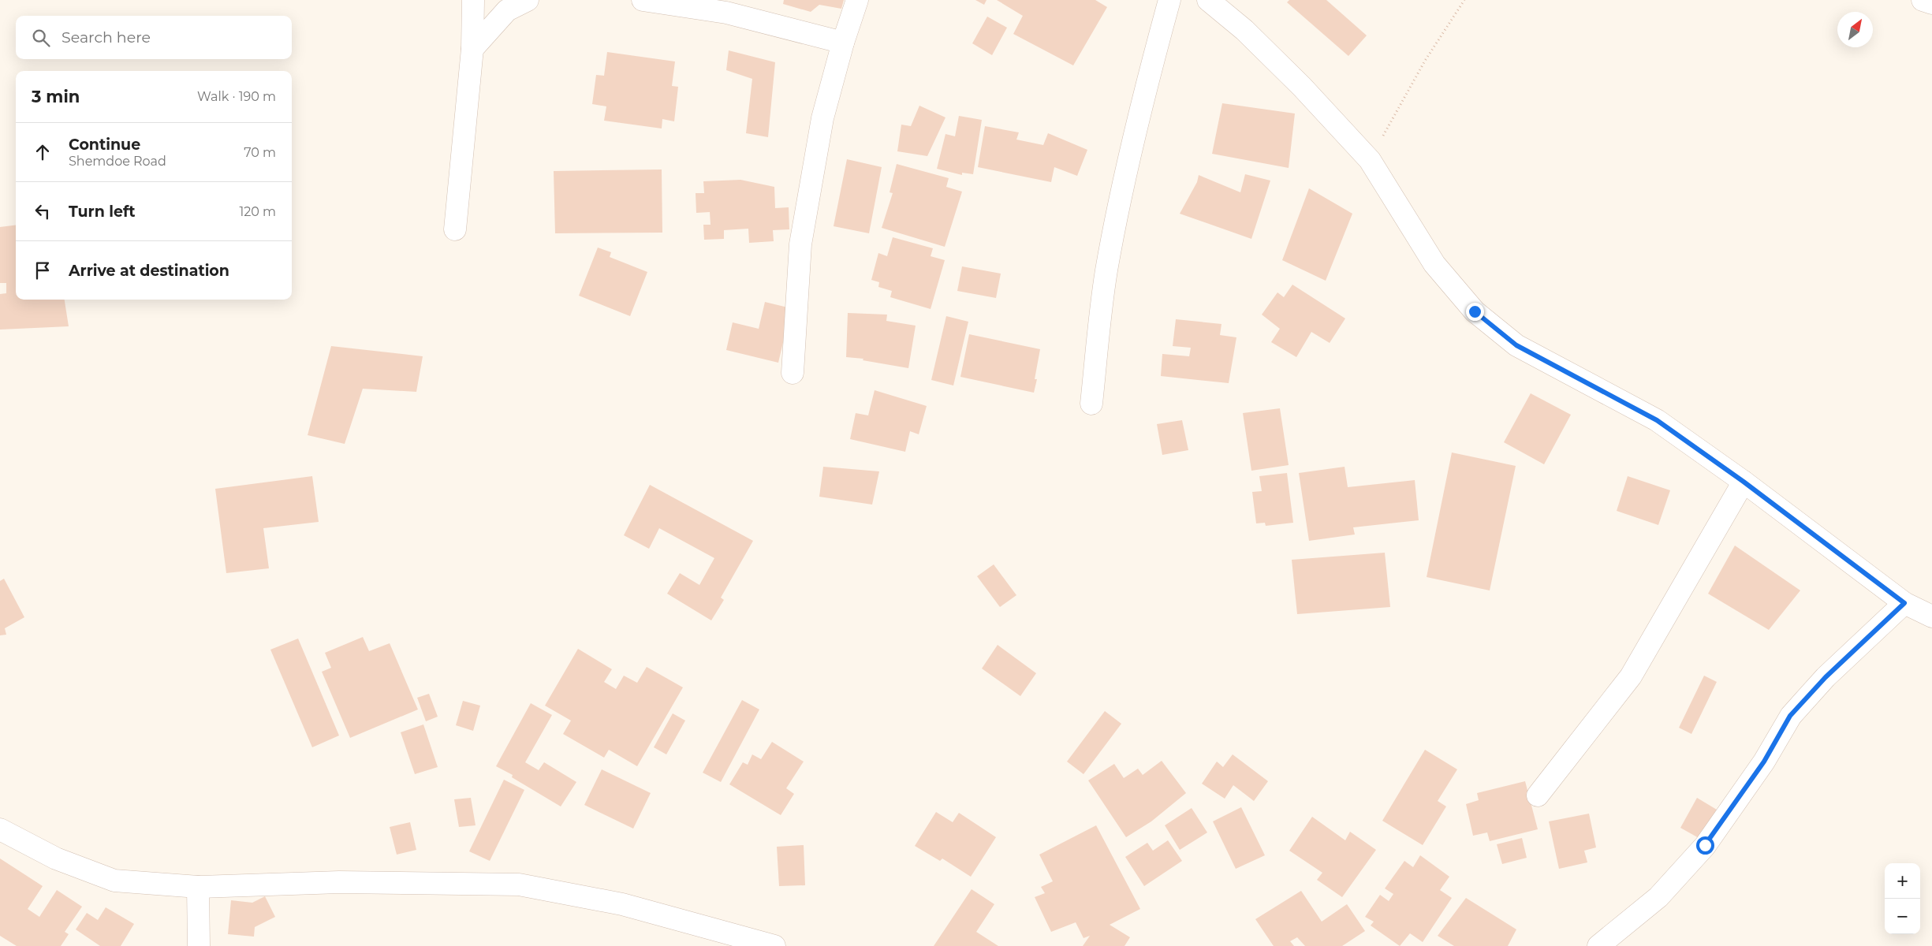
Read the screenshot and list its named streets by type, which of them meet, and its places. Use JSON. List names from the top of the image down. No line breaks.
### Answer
{"north":"top right","page":{"search":"Search here","heading":["3 min","Walk · 190 m"],"list":[["Continue","Shemdoe Road","70 m"],["Turn left","120 m"],"Arrive at destination"],"map_buttons":["+","−"]}}
